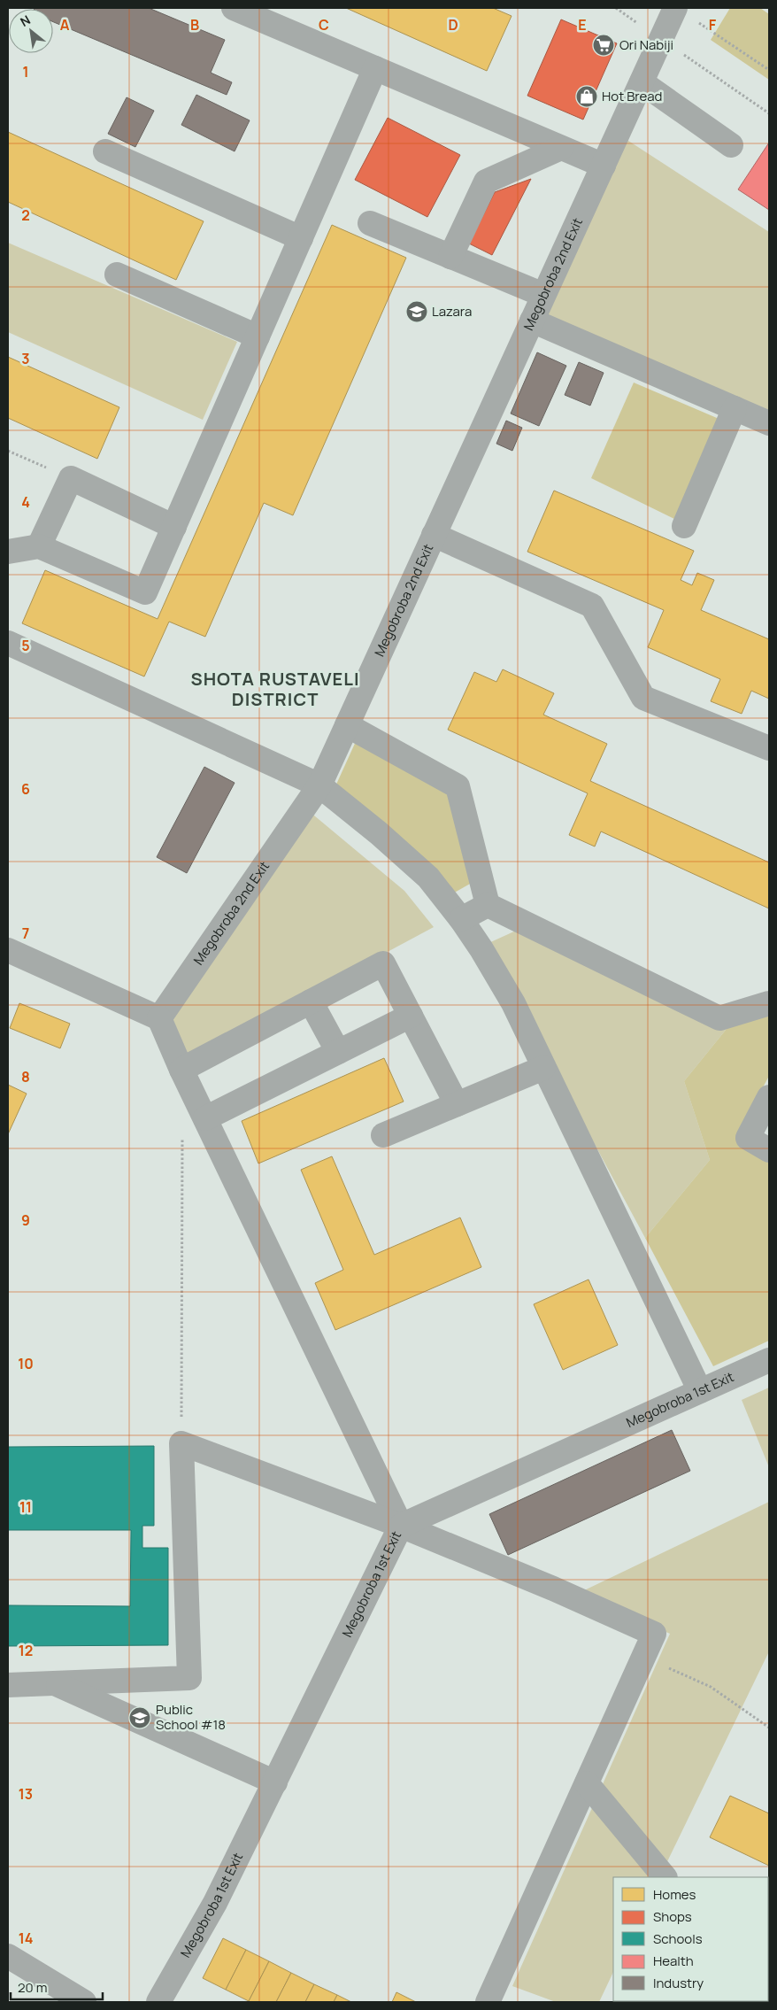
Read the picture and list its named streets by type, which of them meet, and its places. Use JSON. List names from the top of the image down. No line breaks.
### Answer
{"streets":{"street":["Megobroba 2nd Exit","Megobroba 1st Exit"]},"districts":["SHOTA RUSTAVELI DISTRICT"],"places":{"supermarket":["Ori Nabiji"],"shop":["Hot Bread"],"school or university":["Lazara","Public School #18"]},"legend":["Homes","Shops","Schools","Health","Industry"],"scale_bar":"20 m","north":"top left","grid":{"columns":["A","B","C","D","E","F"],"rows":["1","2","3","4","5","6","7","8","9","10","11","12","13","14"]}}
